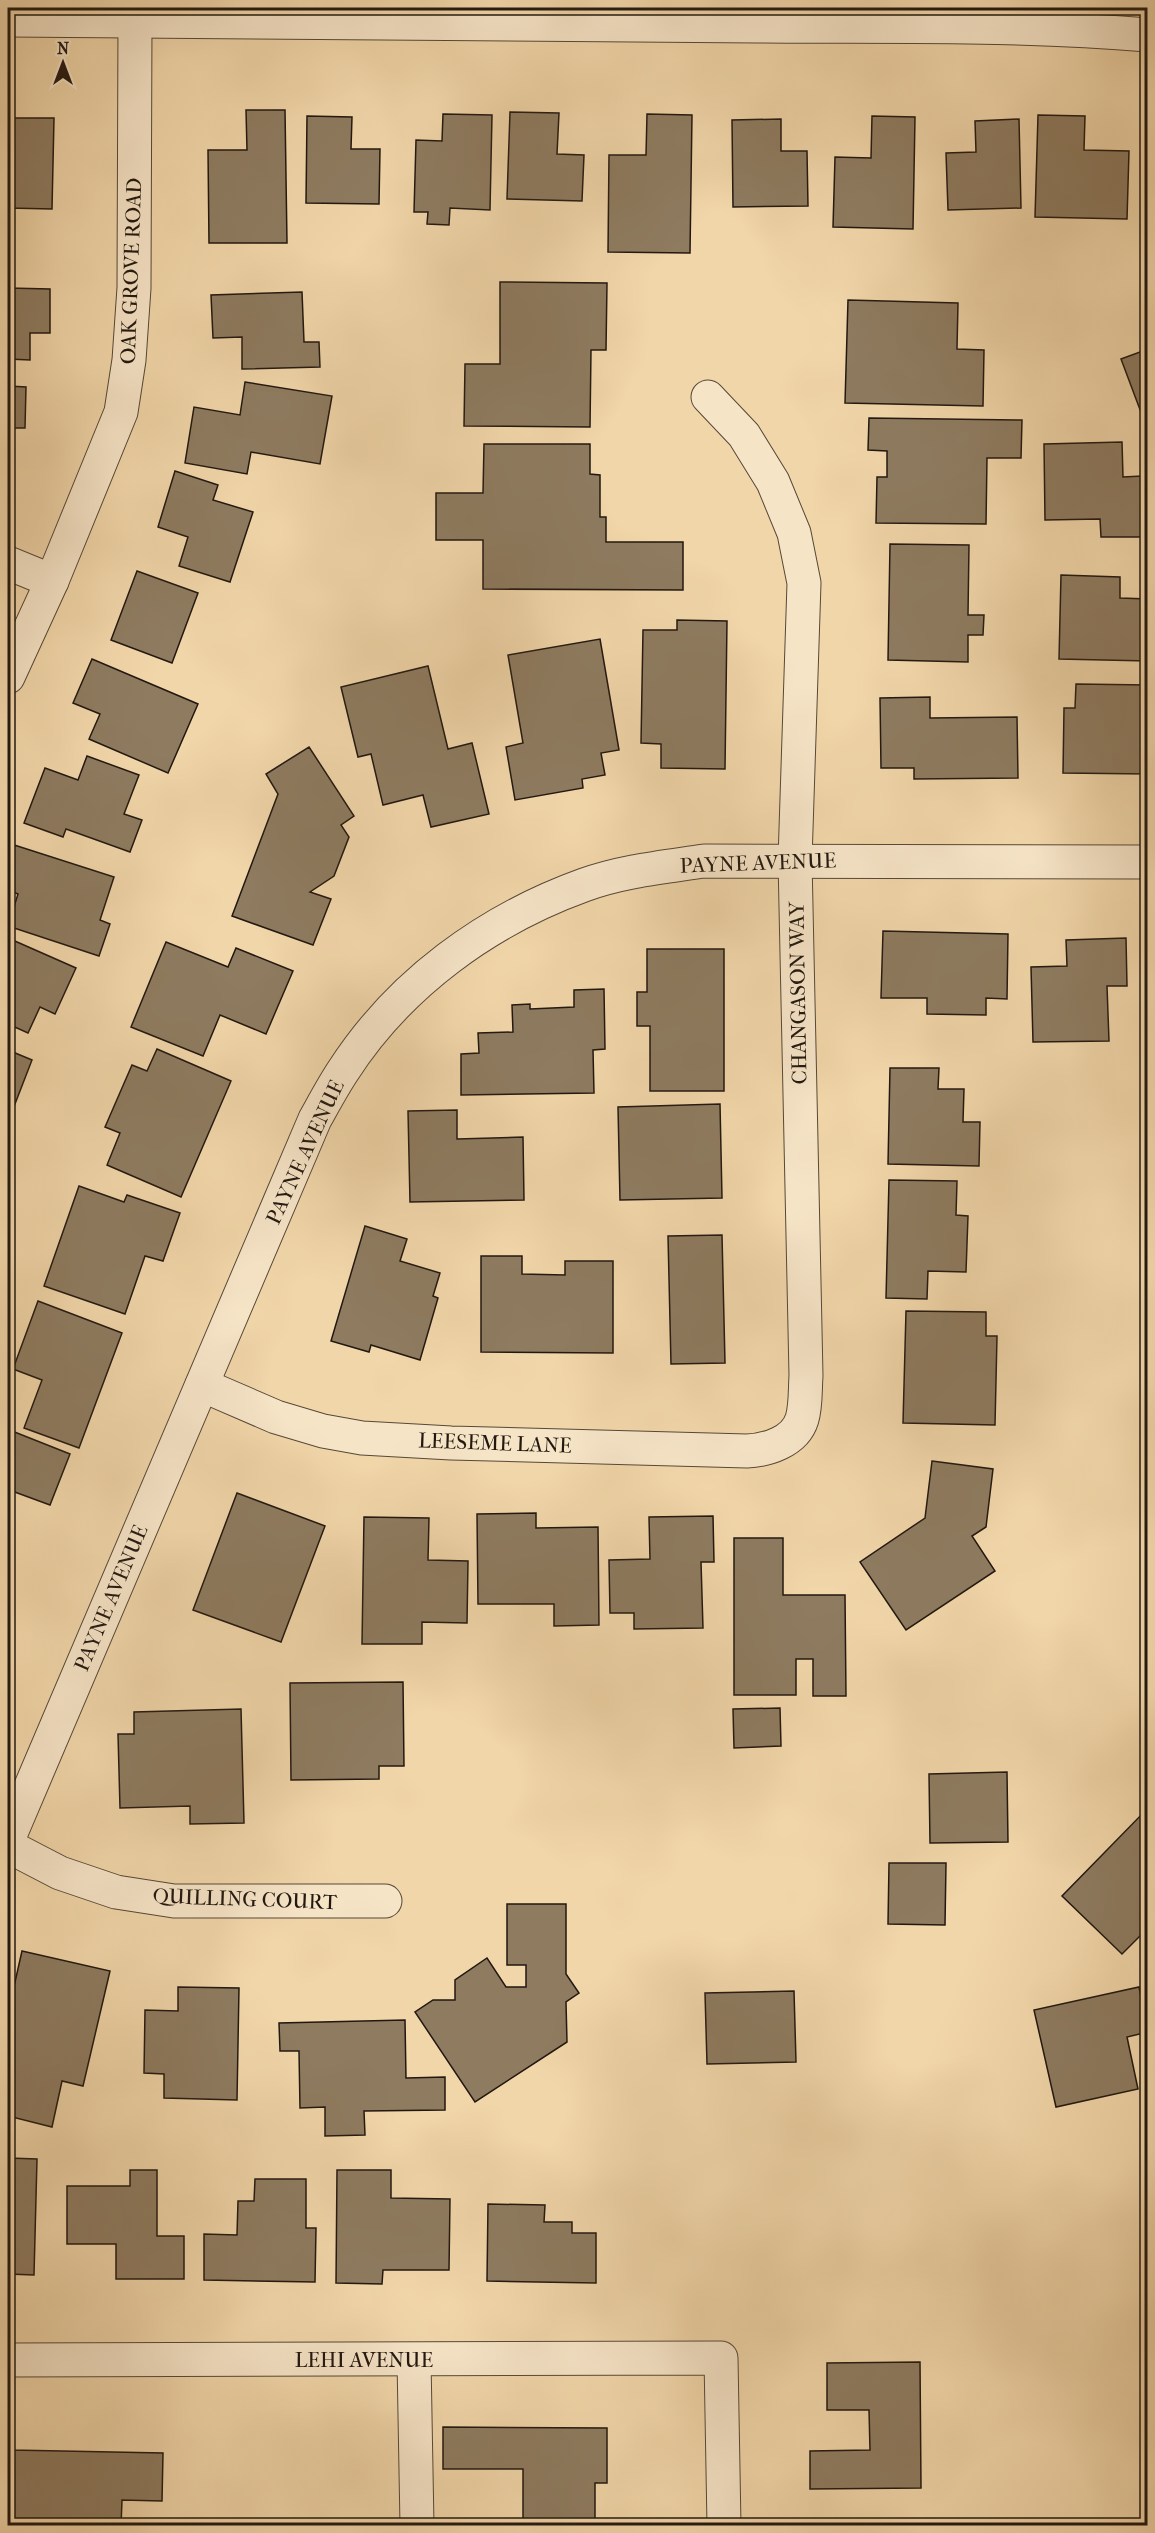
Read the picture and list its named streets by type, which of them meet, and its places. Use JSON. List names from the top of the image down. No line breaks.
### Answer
{"streets":{"street":["OAK GROVE ROAD","PAYNE AVENUE","CHANGASON WAY","LEESEME LANE","QUILLING COURT","LEHI AVENUE"]},"crossings":[["PAYNE AVENUE","CHANGASON WAY"],["PAYNE AVENUE","LEESEME LANE"],["CHANGASON WAY","LEESEME LANE"]],"north":"top"}
